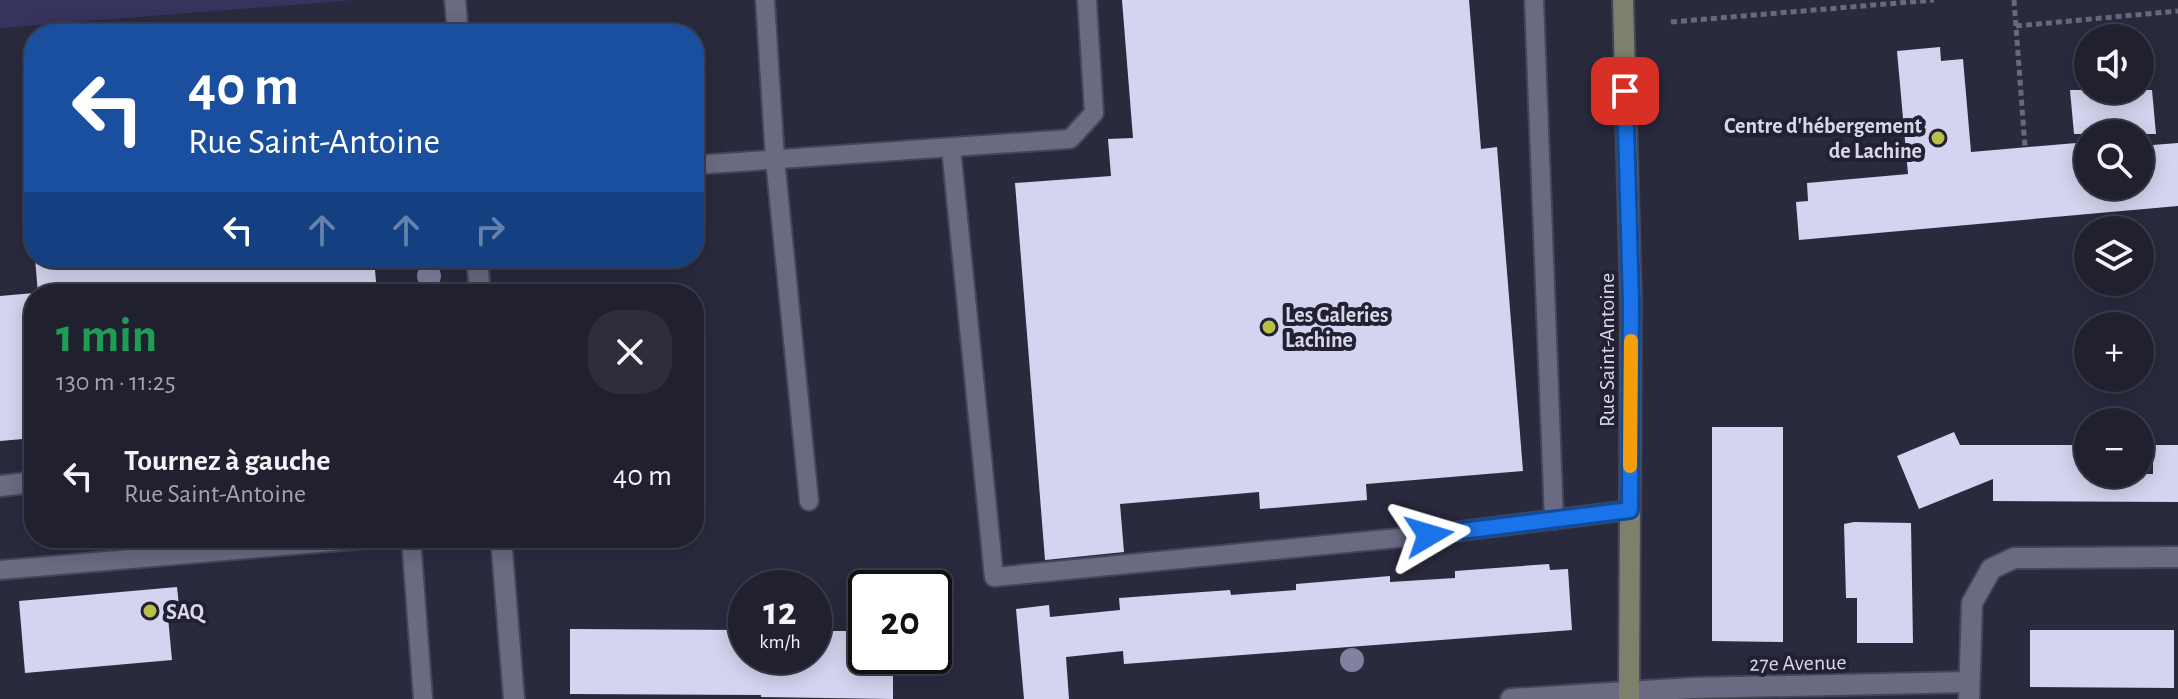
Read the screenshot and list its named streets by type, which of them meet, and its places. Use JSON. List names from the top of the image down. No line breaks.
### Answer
{"streets":{"street":["Rue Saint-Antoine","27e Avenue"]},"crossings":[["Rue Saint-Antoine","27e Avenue"]],"places":["Centre d'hébergement de Lachine","Les Galeries Lachine","SAQ"],"page":{"map_buttons":["+","−"],"turn":["40 m","Rue Saint-Antoine"],"heading":["1 min","130 m · 11:25"],"list":[{"name":"Tournez à gauche","note":"Rue Saint-Antoine","value":"40 m"}],"speed":"12 km/h","limit":"20"}}
